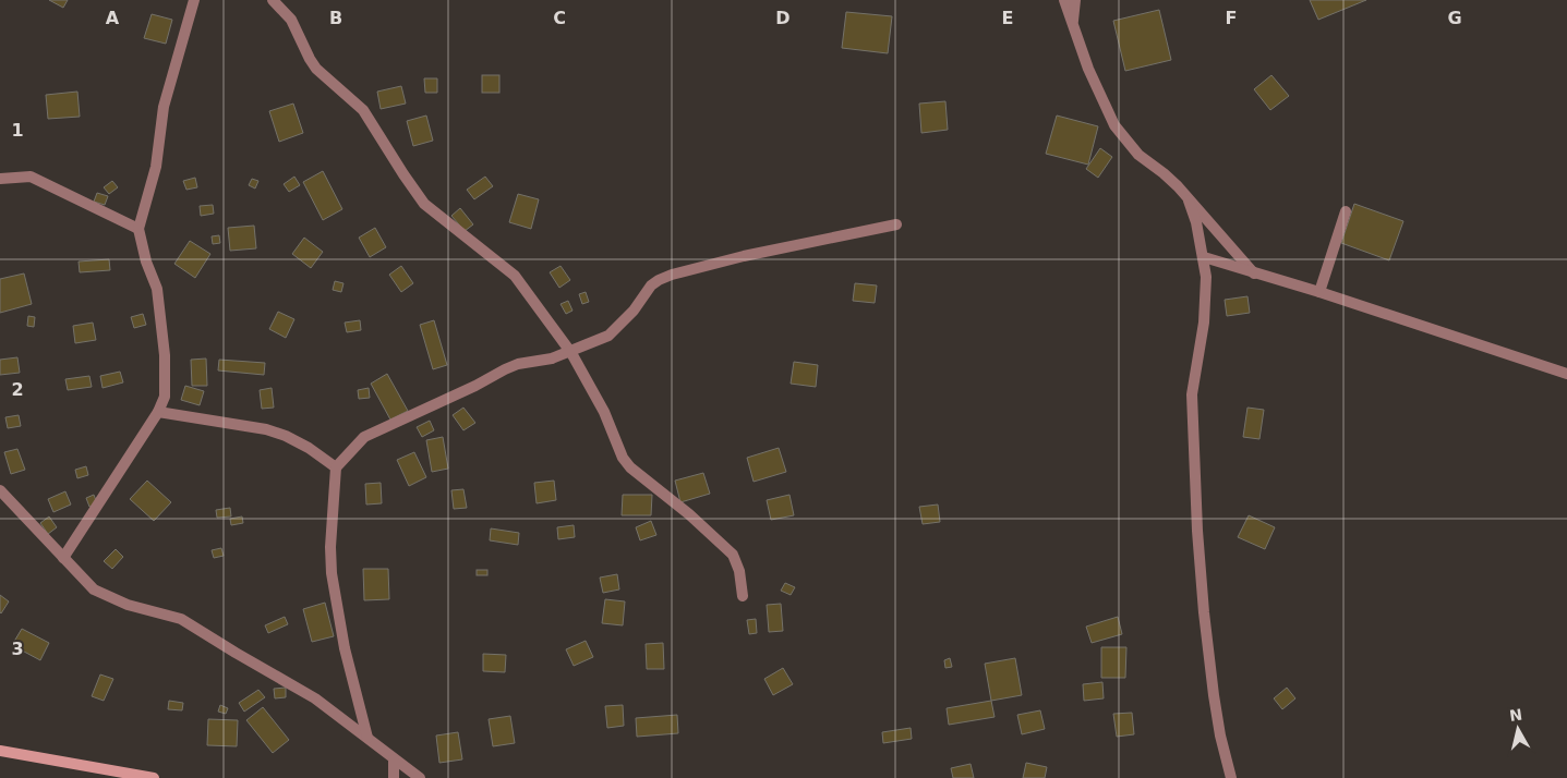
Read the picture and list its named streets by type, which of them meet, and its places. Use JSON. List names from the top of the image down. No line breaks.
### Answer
{"north":"top","grid":{"columns":["A","B","C","D","E","F","G"],"rows":["1","2","3"]}}
